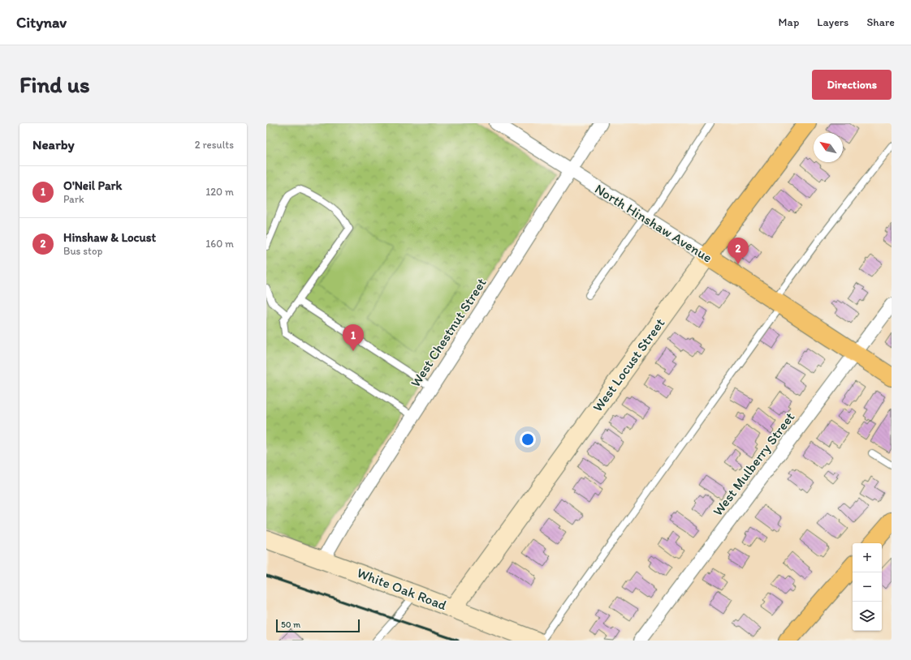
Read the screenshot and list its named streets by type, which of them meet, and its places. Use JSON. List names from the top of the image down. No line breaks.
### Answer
{"streets":{"main road":["North Hinshaw Avenue","West Locust Street"],"street":["West Chestnut Street","West Mulberry Street","White Oak Road"]},"crossings":[["North Hinshaw Avenue","West Chestnut Street"],["North Hinshaw Avenue","West Locust Street"],["North Hinshaw Avenue","West Mulberry Street"],["West Chestnut Street","White Oak Road"],["West Locust Street","White Oak Road"]],"scale_bar":"50 m","north":"top left","page":{"header":"Citynav","nav":["Map","Layers","Share"],"buttons":"Directions","title":"Find us","heading":["Nearby","2 results"],"list":[{"mark":"1","name":"O'Neil Park","note":"Park","value":"120 m"},{"mark":"2","name":"Hinshaw & Locust","note":"Bus stop","value":"160 m"}],"pins":["2","1"],"map_buttons":["+","−"],"scale":"50 m"}}
